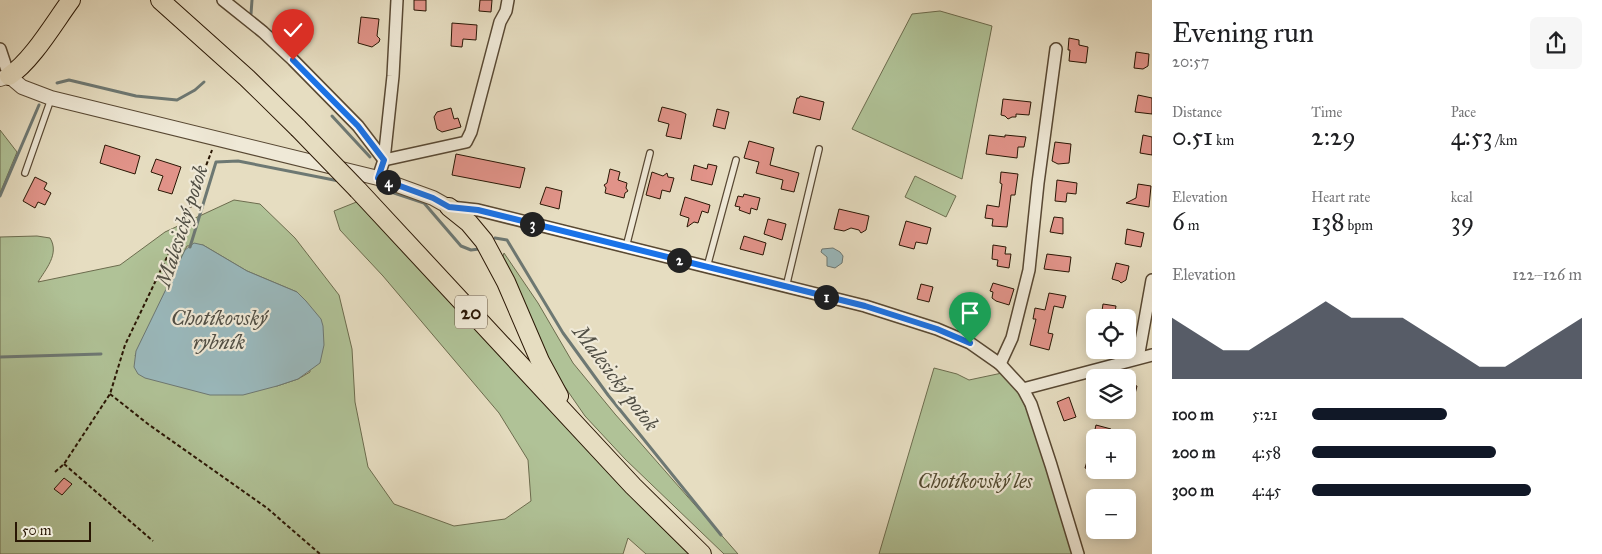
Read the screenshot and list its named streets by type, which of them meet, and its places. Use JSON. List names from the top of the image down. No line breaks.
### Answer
{"streets":{"main road":["20"]},"water":["Malesický potok","Chotíkovský rybník"],"parks":["Chotíkovský les"],"scale_bar":"50 m","page":{"heading":["Evening run","20:57"],"stats":[["Distance","0.51 km"],["Time","2:29"],["Pace","4:53 /km"],["Elevation","6 m"],["Heart rate","138 bpm"],["kcal","39"]],"pins":["4","3","2","1"],"chart":["Elevation","122–126 m"],"map_buttons":["+","−"],"list":[{"name":"100 m","note":"5:21"},{"name":"200 m","note":"4:58"},{"name":"300 m","note":"4:45"}],"scale":"50 m"}}
